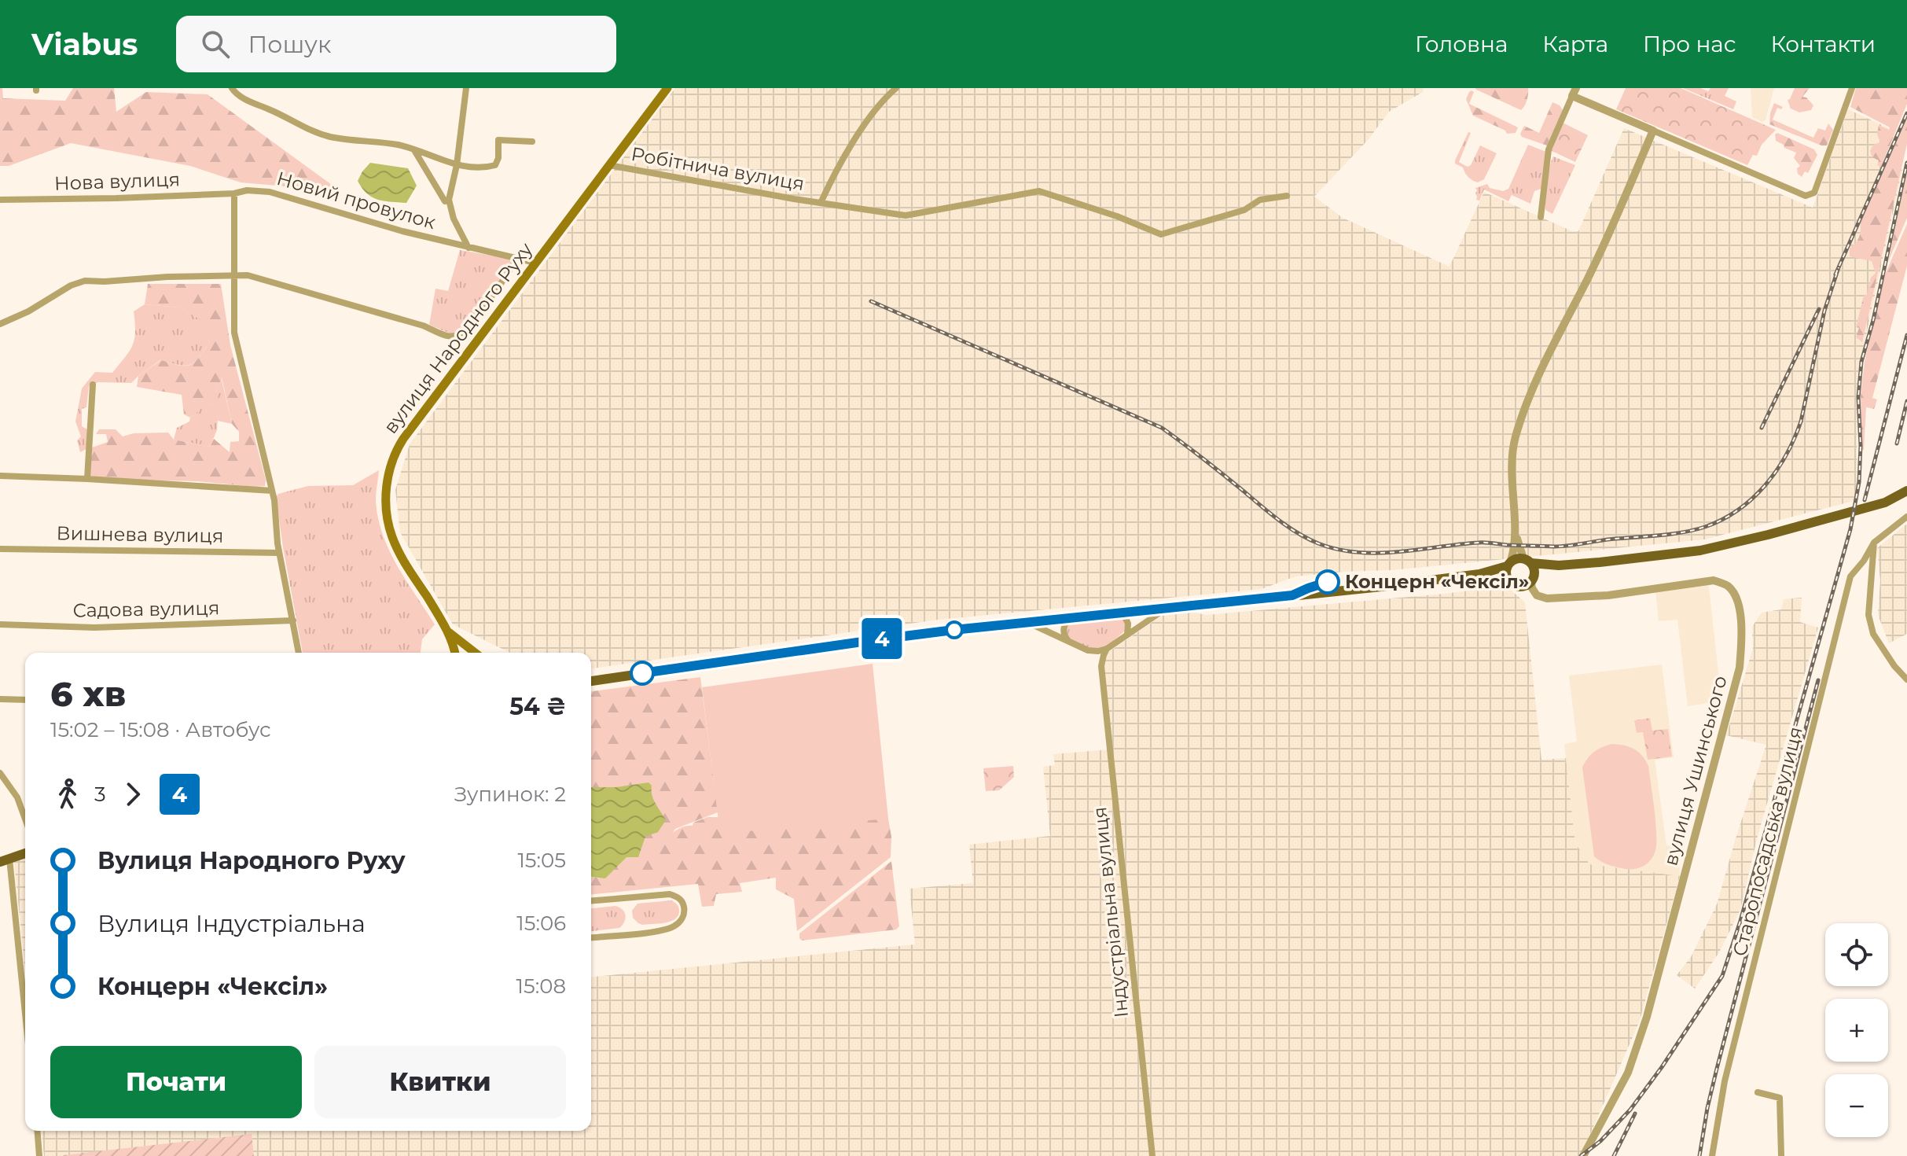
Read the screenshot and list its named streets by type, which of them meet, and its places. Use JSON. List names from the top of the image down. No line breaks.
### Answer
{"streets":{"main road":["вулиця Народного Руху"],"street":["Робітнича вулиця","Нова вулиця","Новий провулок","Вишнева вулиця","Садова вулиця","вулиця Ушинського","Старопосадська вулиця","Індустріальна вулиця"]},"crossings":[["Робітнича вулиця","вулиця Народного Руху"],["Нова вулиця","Новий провулок"],["Новий провулок","вулиця Народного Руху"]],"places":["Концерн «Чексіл»"],"lines":["bus line 4"],"page":{"header":"Viabus","search":"Пошук","nav":["Головна","Карта","Про нас","Контакти"],"on_map":"4","heading":["6 хв","15:02 – 15:08 · Автобус","54 ₴"],"legs":["3","4","Зупинок: 2"],"list":[{"name":"Вулиця Народного Руху","value":"15:05"},{"name":"Вулиця Індустріальна","value":"15:06"},{"name":"Концерн «Чексіл»","value":"15:08"}],"map_buttons":["+","−"],"buttons":["Почати","Квитки"]}}
